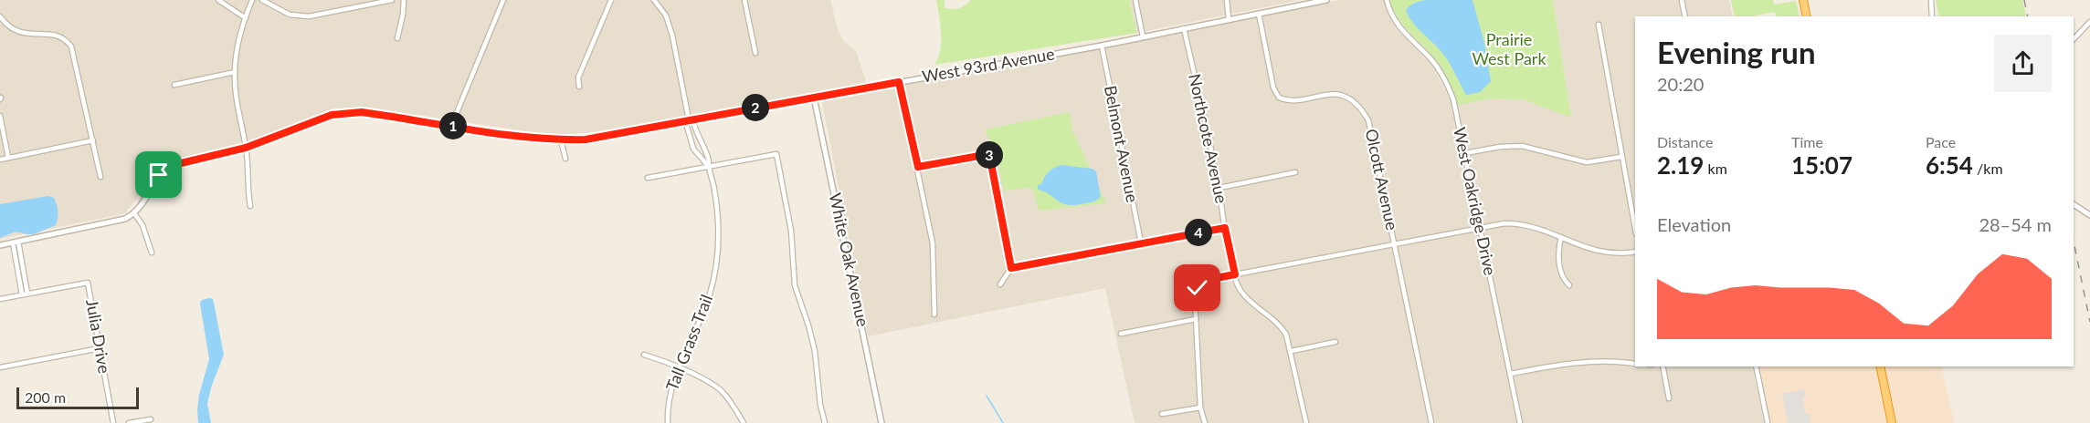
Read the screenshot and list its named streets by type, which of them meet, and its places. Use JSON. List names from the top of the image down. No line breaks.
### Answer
{"streets":{"street":["West 93rd Avenue","Northcote Avenue","Belmont Avenue","Olcott Avenue","West Oakridge Drive","White Oak Avenue","Julia Drive","Tall Grass Trail"]},"crossings":[["West 93rd Avenue","Northcote Avenue"],["West 93rd Avenue","Belmont Avenue"],["West 93rd Avenue","Olcott Avenue"],["West 93rd Avenue","White Oak Avenue"],["West 93rd Avenue","Tall Grass Trail"]],"parks":["Prairie West Park"],"scale_bar":"200 m","page":{"heading":["Evening run","20:20"],"pins":["2","1","3","4"],"stats":[["Distance","2.19 km"],["Time","15:07"],["Pace","6:54 /km"]],"chart":["Elevation","28–54 m"],"scale":"200 m"}}
